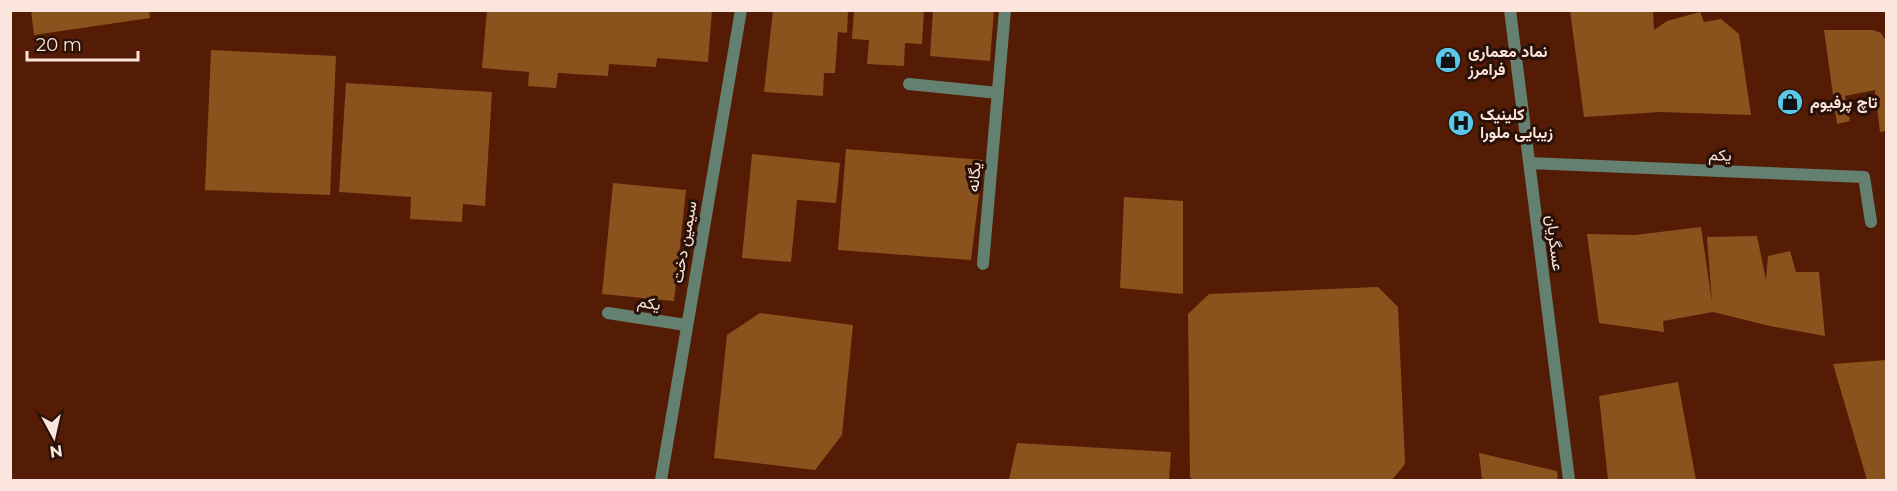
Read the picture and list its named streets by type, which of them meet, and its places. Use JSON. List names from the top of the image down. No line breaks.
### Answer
{"streets":{"street":["یکم","یگانه","سیمین دخت","عسگریان"]},"crossings":[["یکم","سیمین دخت"],["یکم","عسگریان"]],"places":{"shop":["نماد معماری فرامرز","تاچ پرفيوم"],"hospital":["کلینیک زیبایی ملورا"]},"scale_bar":"20 m","north":"bottom"}
